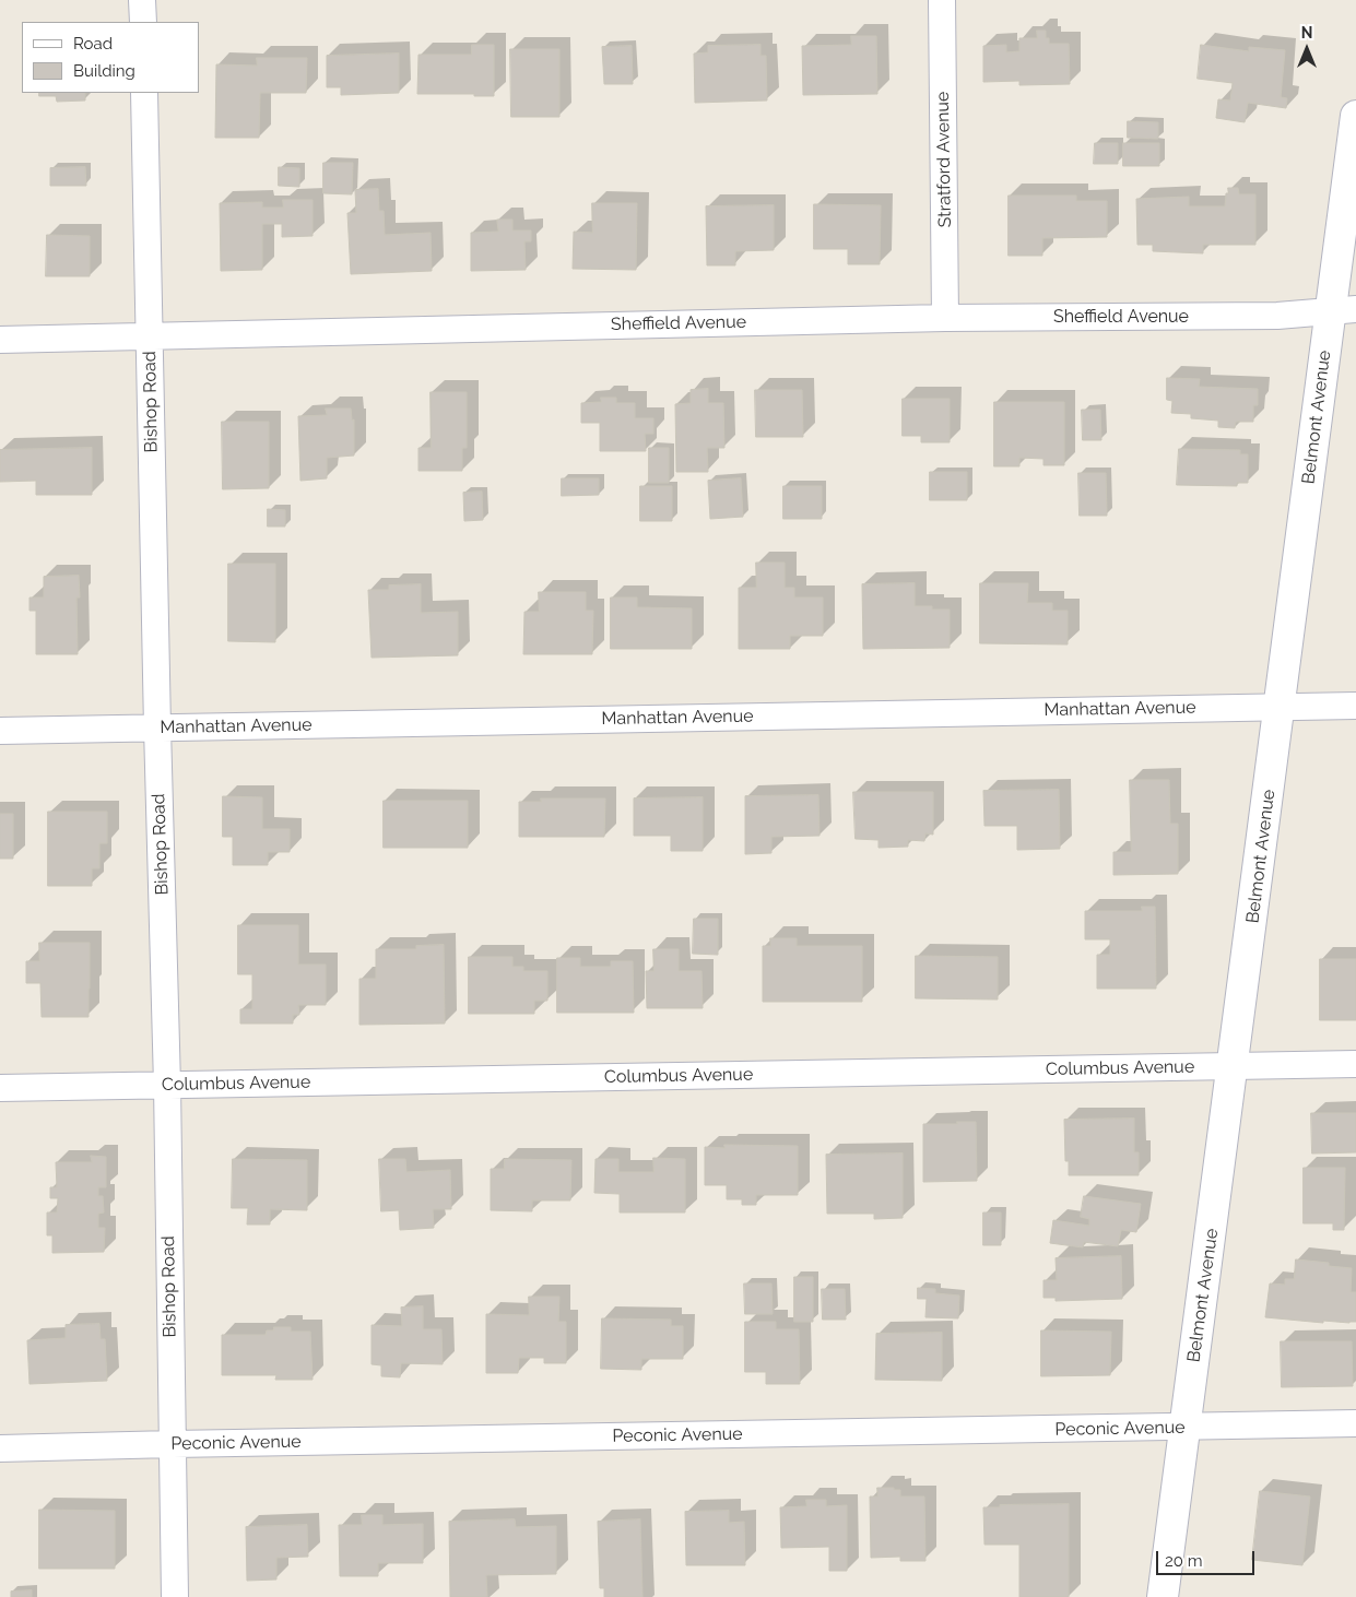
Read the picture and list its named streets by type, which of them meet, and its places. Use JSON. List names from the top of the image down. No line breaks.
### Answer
{"streets":{"main road":["Belmont Avenue"],"street":["Stratford Avenue","Sheffield Avenue","Bishop Road","Manhattan Avenue","Columbus Avenue","Peconic Avenue"]},"crossings":[["Stratford Avenue","Sheffield Avenue"],["Sheffield Avenue","Bishop Road"],["Sheffield Avenue","Belmont Avenue"],["Bishop Road","Manhattan Avenue"],["Bishop Road","Columbus Avenue"],["Bishop Road","Peconic Avenue"],["Belmont Avenue","Manhattan Avenue"],["Belmont Avenue","Columbus Avenue"],["Belmont Avenue","Peconic Avenue"]],"legend":["Road","Building"],"scale_bar":"20 m","north":"top"}
